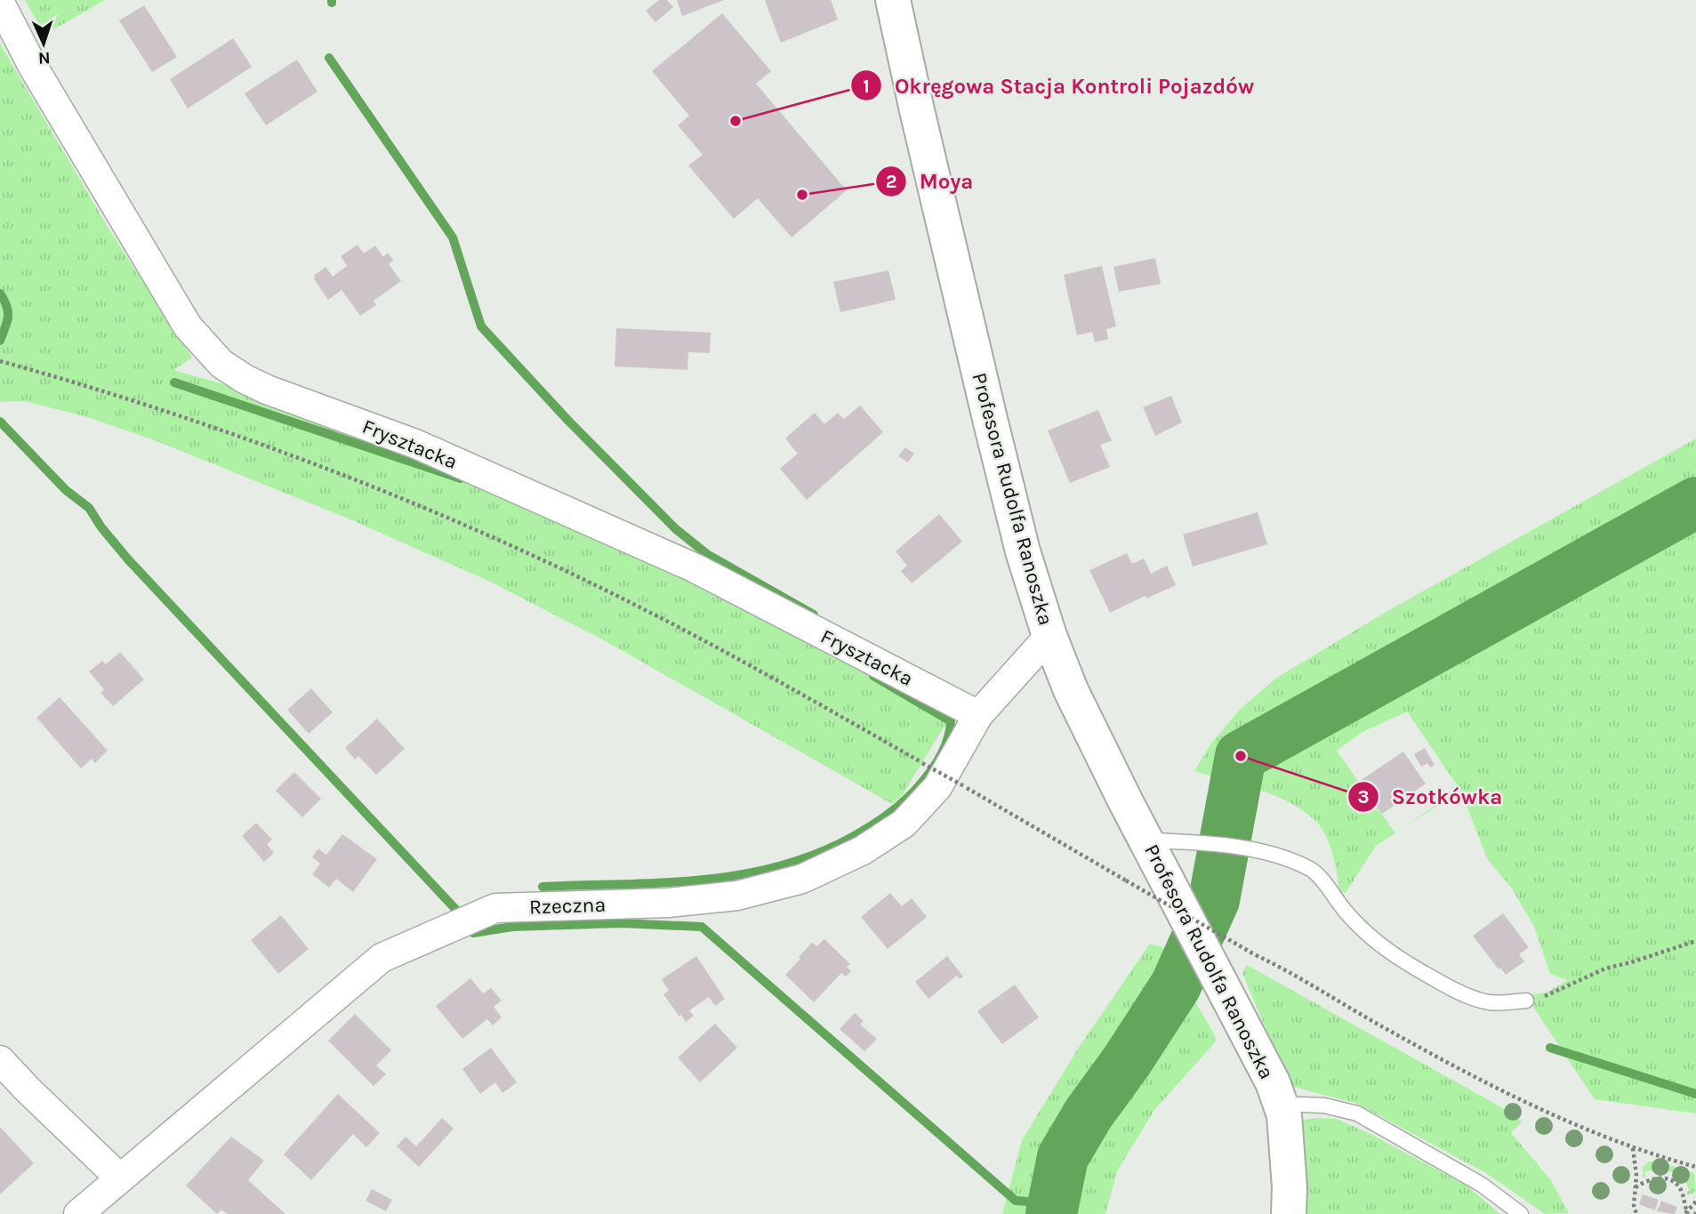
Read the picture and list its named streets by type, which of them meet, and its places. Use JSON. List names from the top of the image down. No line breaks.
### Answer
{"streets":{"street":["Frysztacka","Profesora Rudolfa Ranoszka","Rzeczna"]},"crossings":[["Frysztacka","Rzeczna"],["Profesora Rudolfa Ranoszka","Rzeczna"]],"places":["Okręgowa Stacja Kontroli Pojazdów","Moya","Szotkówka"],"north":"bottom"}
